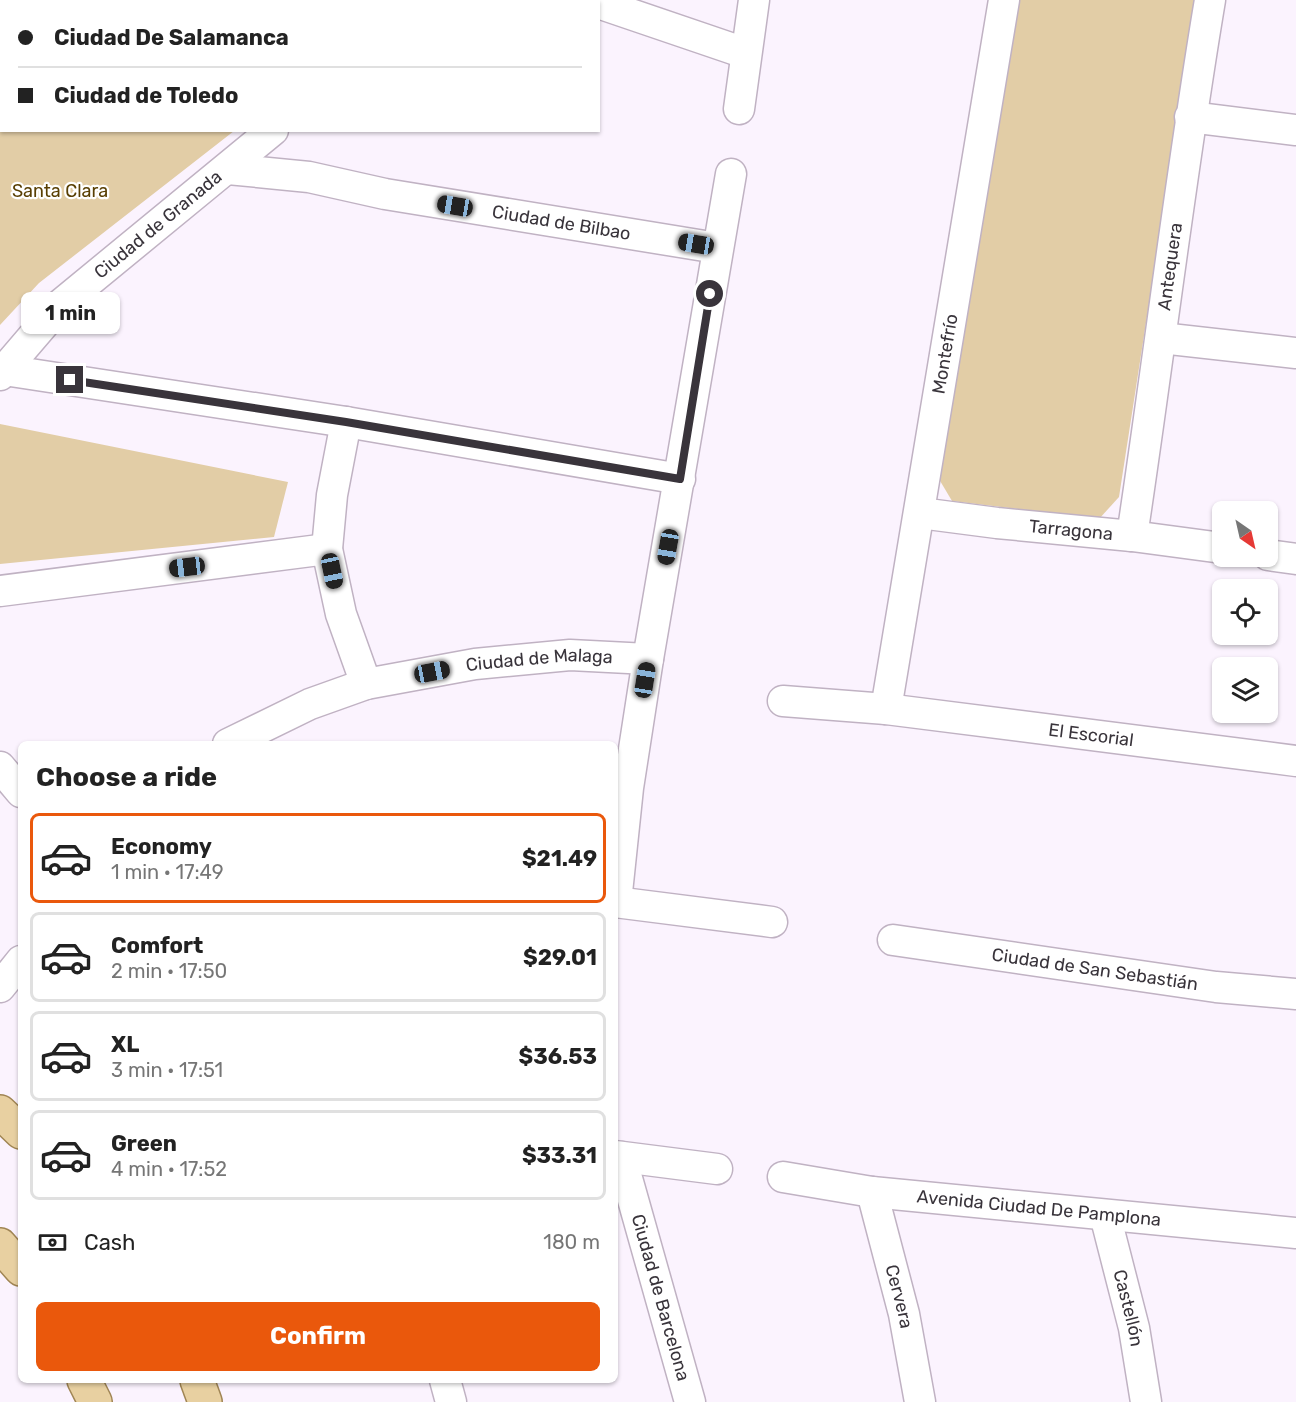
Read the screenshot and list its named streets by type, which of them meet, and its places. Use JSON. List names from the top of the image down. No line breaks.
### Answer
{"streets":{"street":["Ciudad de Bilbao","Ciudad de Granada","Antequera","Montefrío","Tarragona","Ciudad de Malaga","El Escorial","Ciudad de San Sebastián","Avenida Ciudad De Pamplona","Cervera","Ciudad de Barcelona","Castellón"]},"crossings":[["Ciudad de Bilbao","Ciudad de Granada"],["Antequera","Tarragona"],["Montefrío","Tarragona"],["Montefrío","El Escorial"],["Avenida Ciudad De Pamplona","Cervera"],["Avenida Ciudad De Pamplona","Castellón"]],"parks":["Santa Clara"],"north":"bottom right","page":{"banner":["Ciudad De Salamanca","Ciudad de Toledo"],"bubble":"1 min","heading":"Choose a ride","list":[{"name":"Economy","note":"1 min · 17:49","value":"$21.49"},{"name":"Comfort","note":"2 min · 17:50","value":"$29.01"},{"name":"XL","note":"3 min · 17:51","value":"$36.53"},{"name":"Green","note":"4 min · 17:52","value":"$33.31"}],"pay":["Cash","180 m"],"buttons":"Confirm"}}
